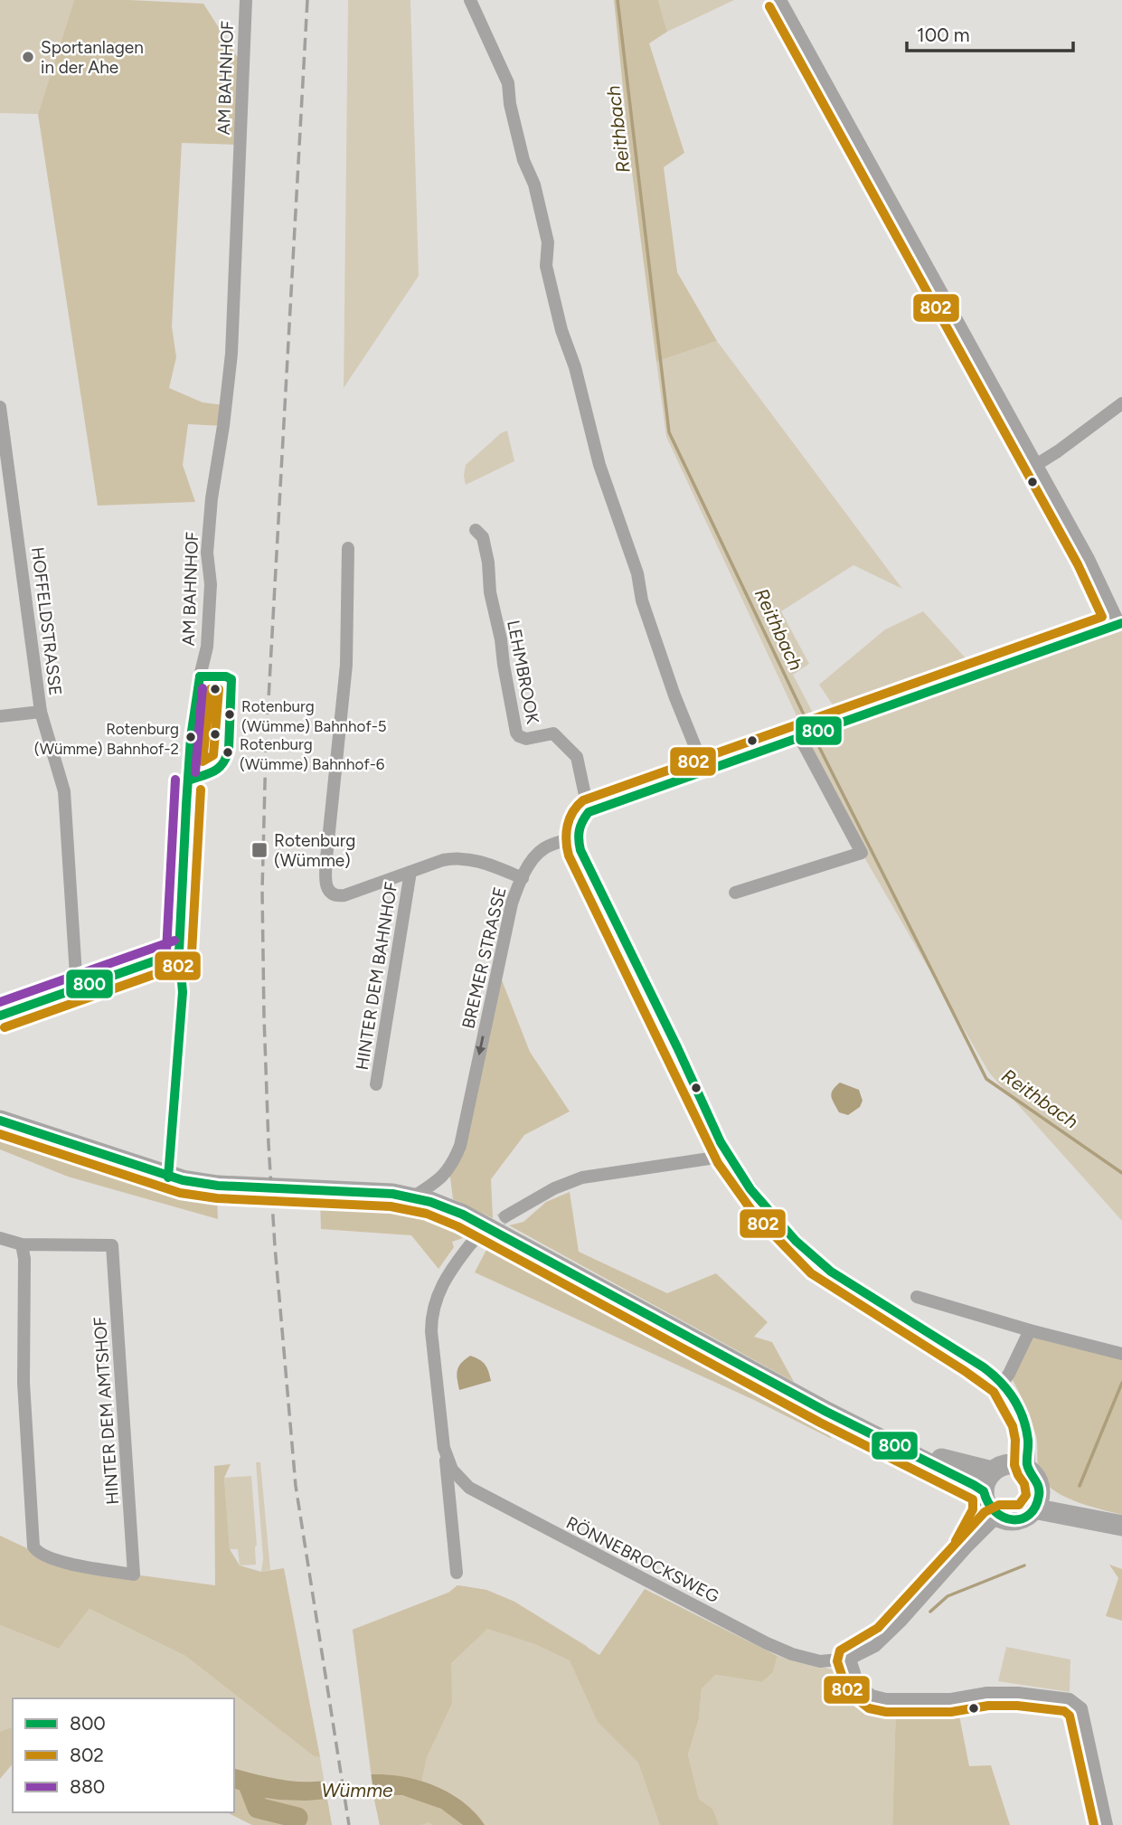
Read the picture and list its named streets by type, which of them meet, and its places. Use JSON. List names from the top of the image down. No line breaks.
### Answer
{"streets":{"street":["AM BAHNHOF","HOFFELDSTRASSE","LEHMBROOK","BREMER STRASSE","HINTER DEM BAHNHOF","HINTER DEM AMTSHOF","RÖNNEBROCKSWEG"]},"crossings":[["BREMER STRASSE","HINTER DEM BAHNHOF"]],"one_way":["BREMER STRASSE"],"water":["Reithbach","Wümme"],"places":{"other":["Sportanlagen in der Ahe","Rotenburg (Wümme) Bahnhof-5","Rotenburg (Wümme) Bahnhof-2","Rotenburg (Wümme) Bahnhof-6"],"transit":["Rotenburg (Wümme)"]},"lines":["transit line 802","transit line 800","transit line 880"],"legend":["800","802","880"],"scale_bar":"100 m"}
